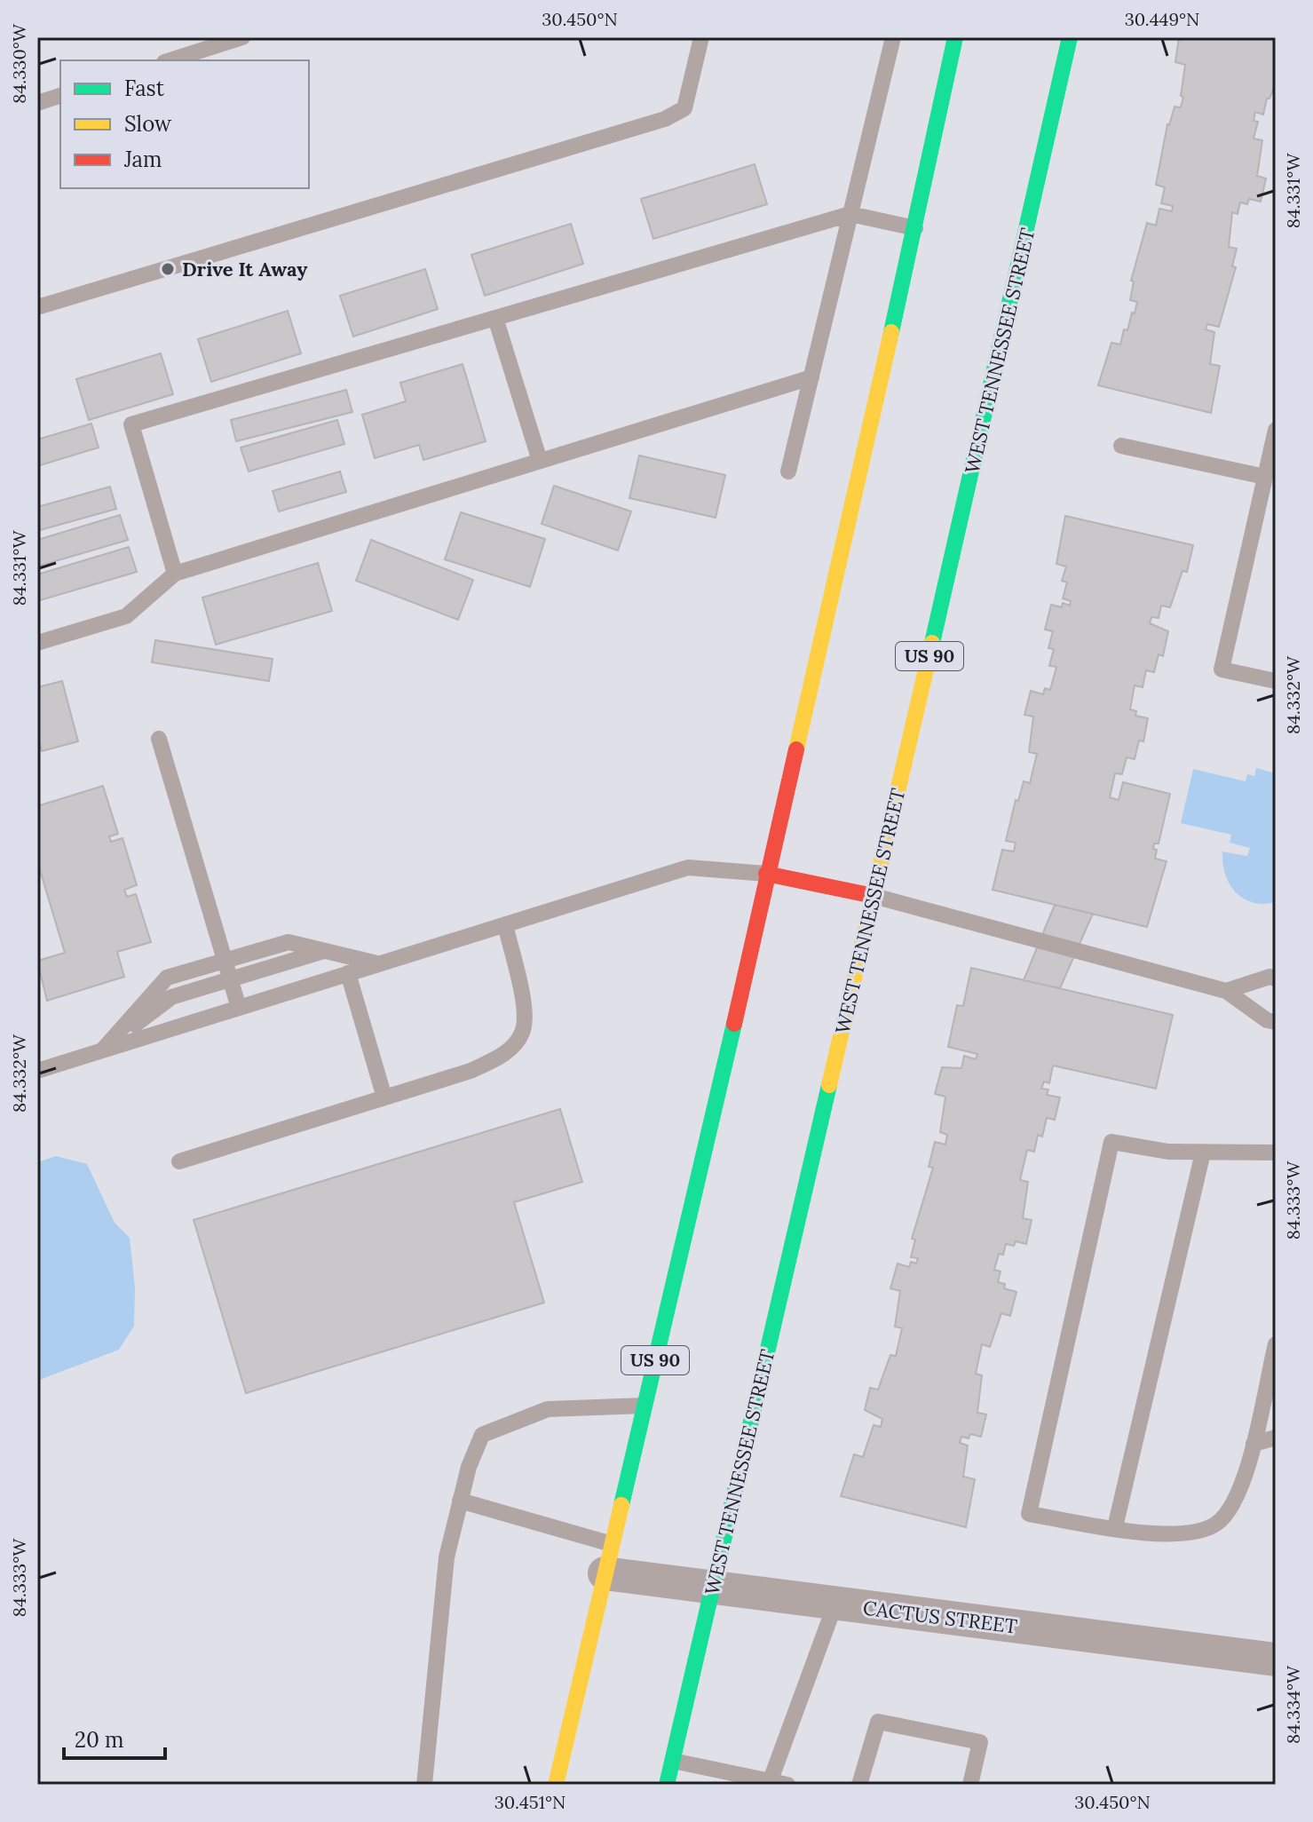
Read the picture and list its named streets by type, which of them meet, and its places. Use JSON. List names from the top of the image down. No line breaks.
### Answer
{"streets":{"main road":["WEST TENNESSEE STREET","US 90"],"street":["CACTUS STREET"]},"crossings":[["WEST TENNESSEE STREET","CACTUS STREET"],["US 90","CACTUS STREET"]],"places":["Drive It Away"],"legend":["Fast","Slow","Jam"],"scale_bar":"20 m","coordinates":["30.450°N","30.449°N","84.330°W","84.331°W","84.332°W","84.333°W","84.334°W","30.451°N"]}
